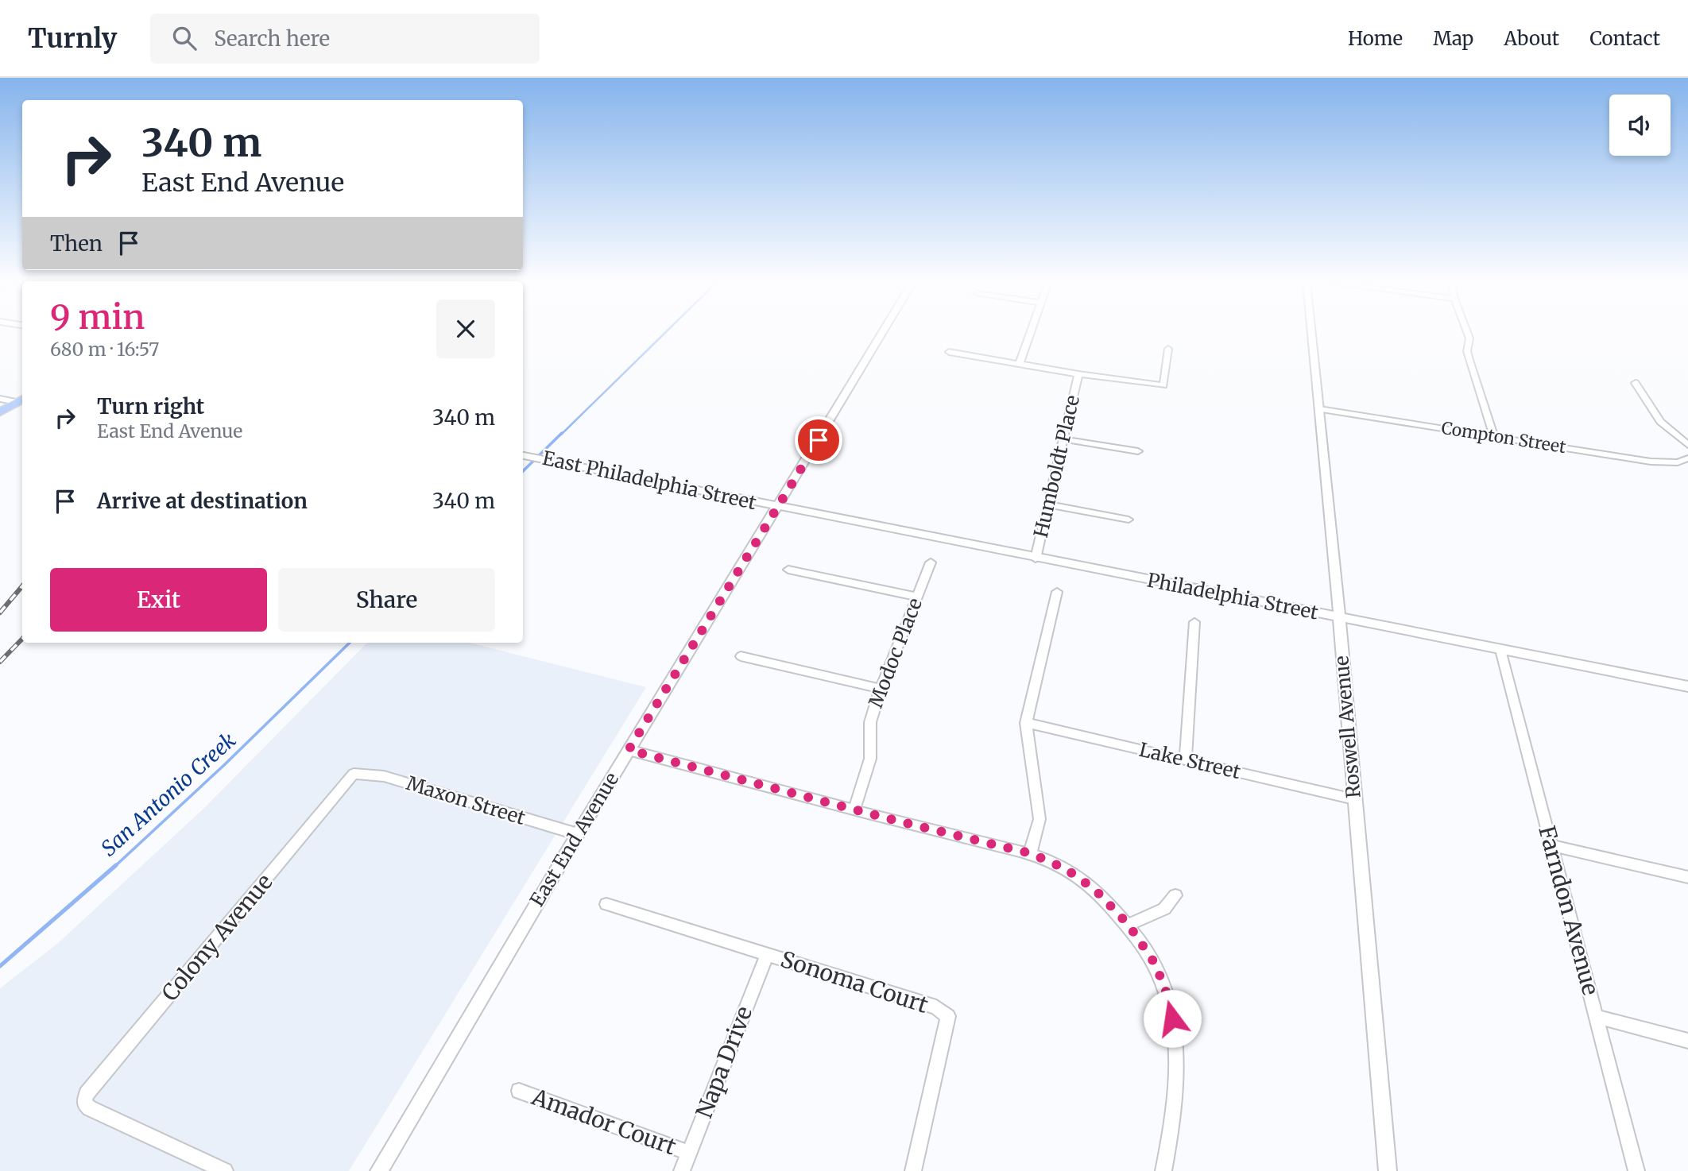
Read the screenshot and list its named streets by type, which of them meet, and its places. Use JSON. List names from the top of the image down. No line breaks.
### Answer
{"streets":{"street":["Compton Street","Humboldt Place","East Philadelphia Street","Philadelphia Street","Modoc Place","Roswell Avenue","Lake Street","Maxon Street","East End Avenue","Farndon Avenue","Colony Avenue","Sonoma Court","Napa Drive","Amador Court"]},"crossings":[["Compton Street","Roswell Avenue"],["Humboldt Place","Philadelphia Street"],["East Philadelphia Street","Philadelphia Street"],["East Philadelphia Street","East End Avenue"],["Philadelphia Street","Roswell Avenue"],["Philadelphia Street","East End Avenue"],["Philadelphia Street","Farndon Avenue"],["Roswell Avenue","Lake Street"],["Maxon Street","East End Avenue"],["Maxon Street","Colony Avenue"],["Sonoma Court","Napa Drive"],["Napa Drive","Amador Court"]],"water":["San Antonio Creek"],"page":{"header":"Turnly","search":"Search here","nav":["Home","Map","About","Contact"],"turn":["340 m","East End Avenue"],"then":"Then","heading":["9 min","680 m · 16:57"],"list":[{"name":"Turn right","note":"East End Avenue","value":"340 m"},{"name":"Arrive at destination","value":"340 m"}],"buttons":["Exit","Share"]}}
